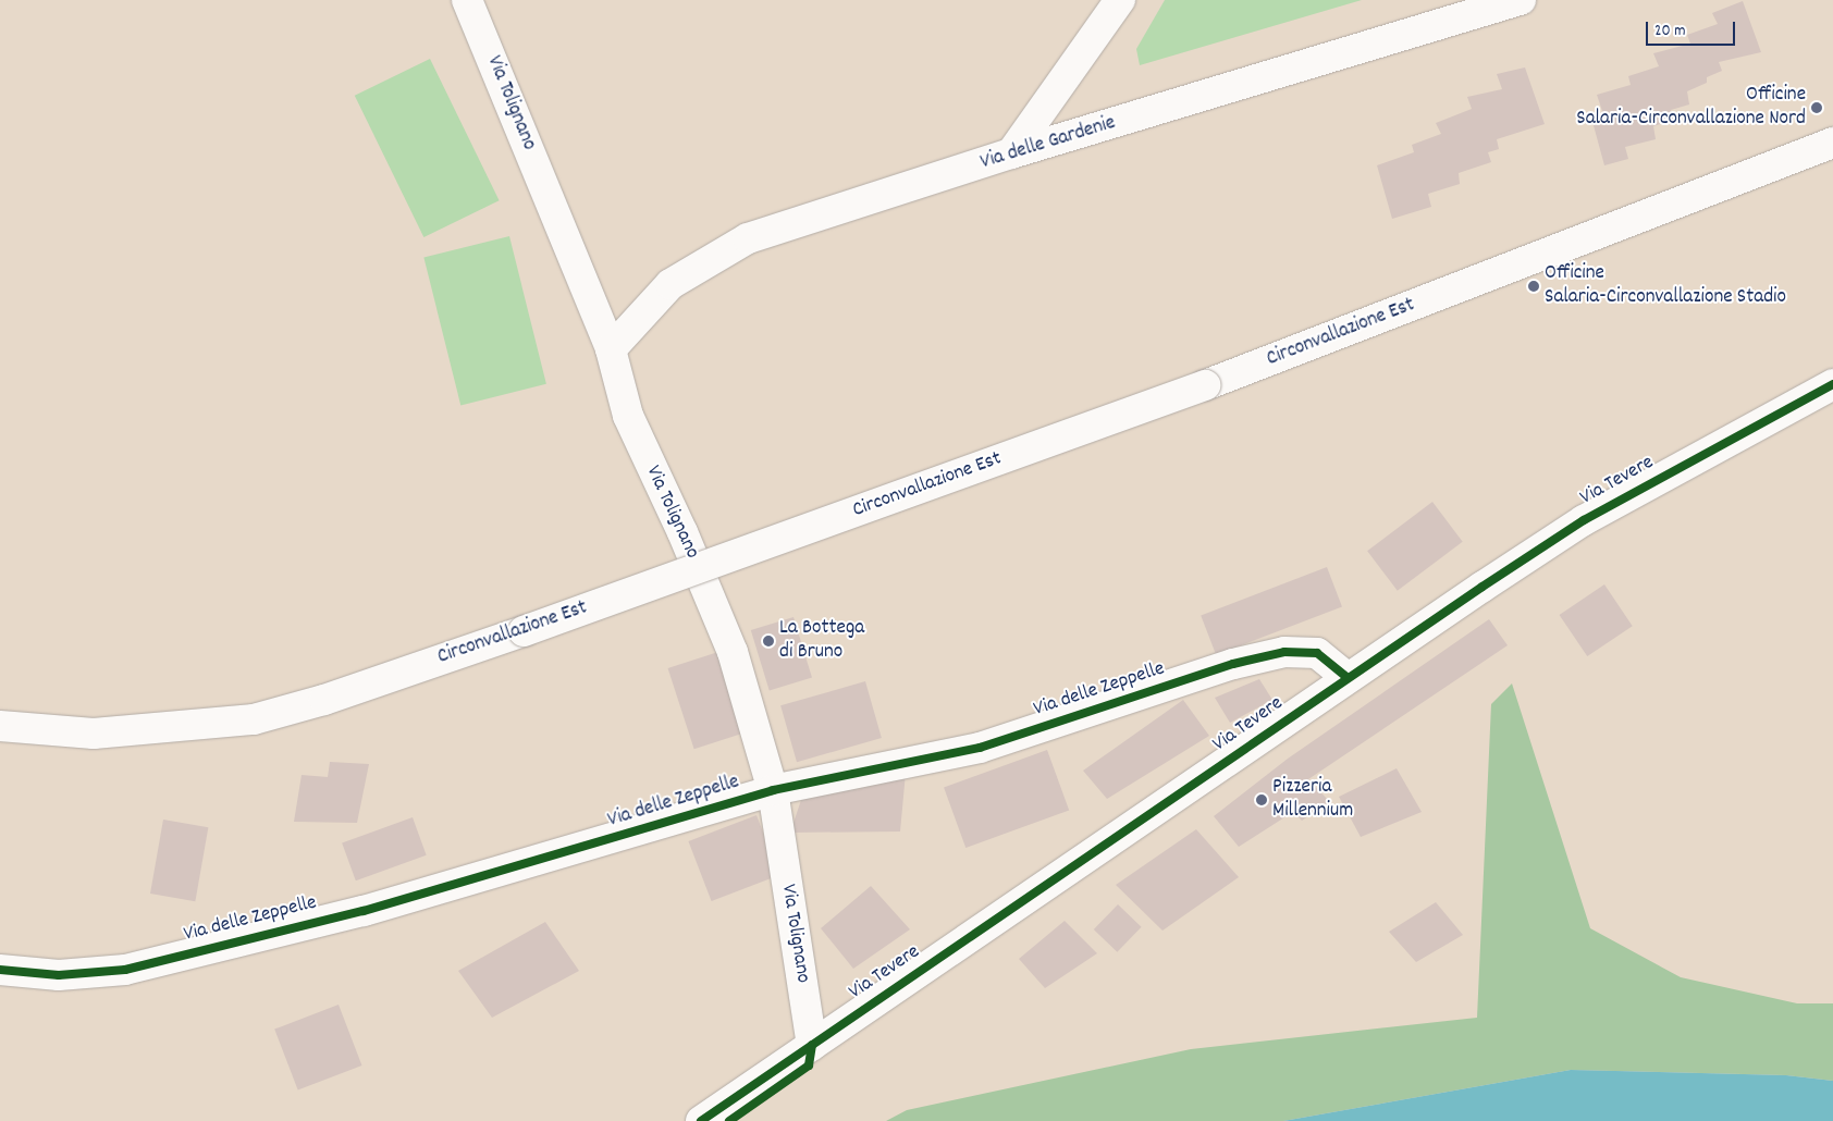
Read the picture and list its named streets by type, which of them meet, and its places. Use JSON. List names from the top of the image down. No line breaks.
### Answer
{"streets":{"street":["Via Tolignano","Via delle Gardenie","Circonvallazione Est","Via Tevere","Via delle Zeppelle"]},"crossings":[["Via Tolignano","Via delle Gardenie"],["Via Tolignano","Via Tevere"],["Via Tolignano","Via delle Zeppelle"],["Via Tevere","Via delle Zeppelle"]],"places":["Officine Salaria-Circonvallazione Nord","Officine Salaria-Circonvallazione Stadio","La Bottega di Bruno","Pizzeria Millennium"],"scale_bar":"20 m"}
